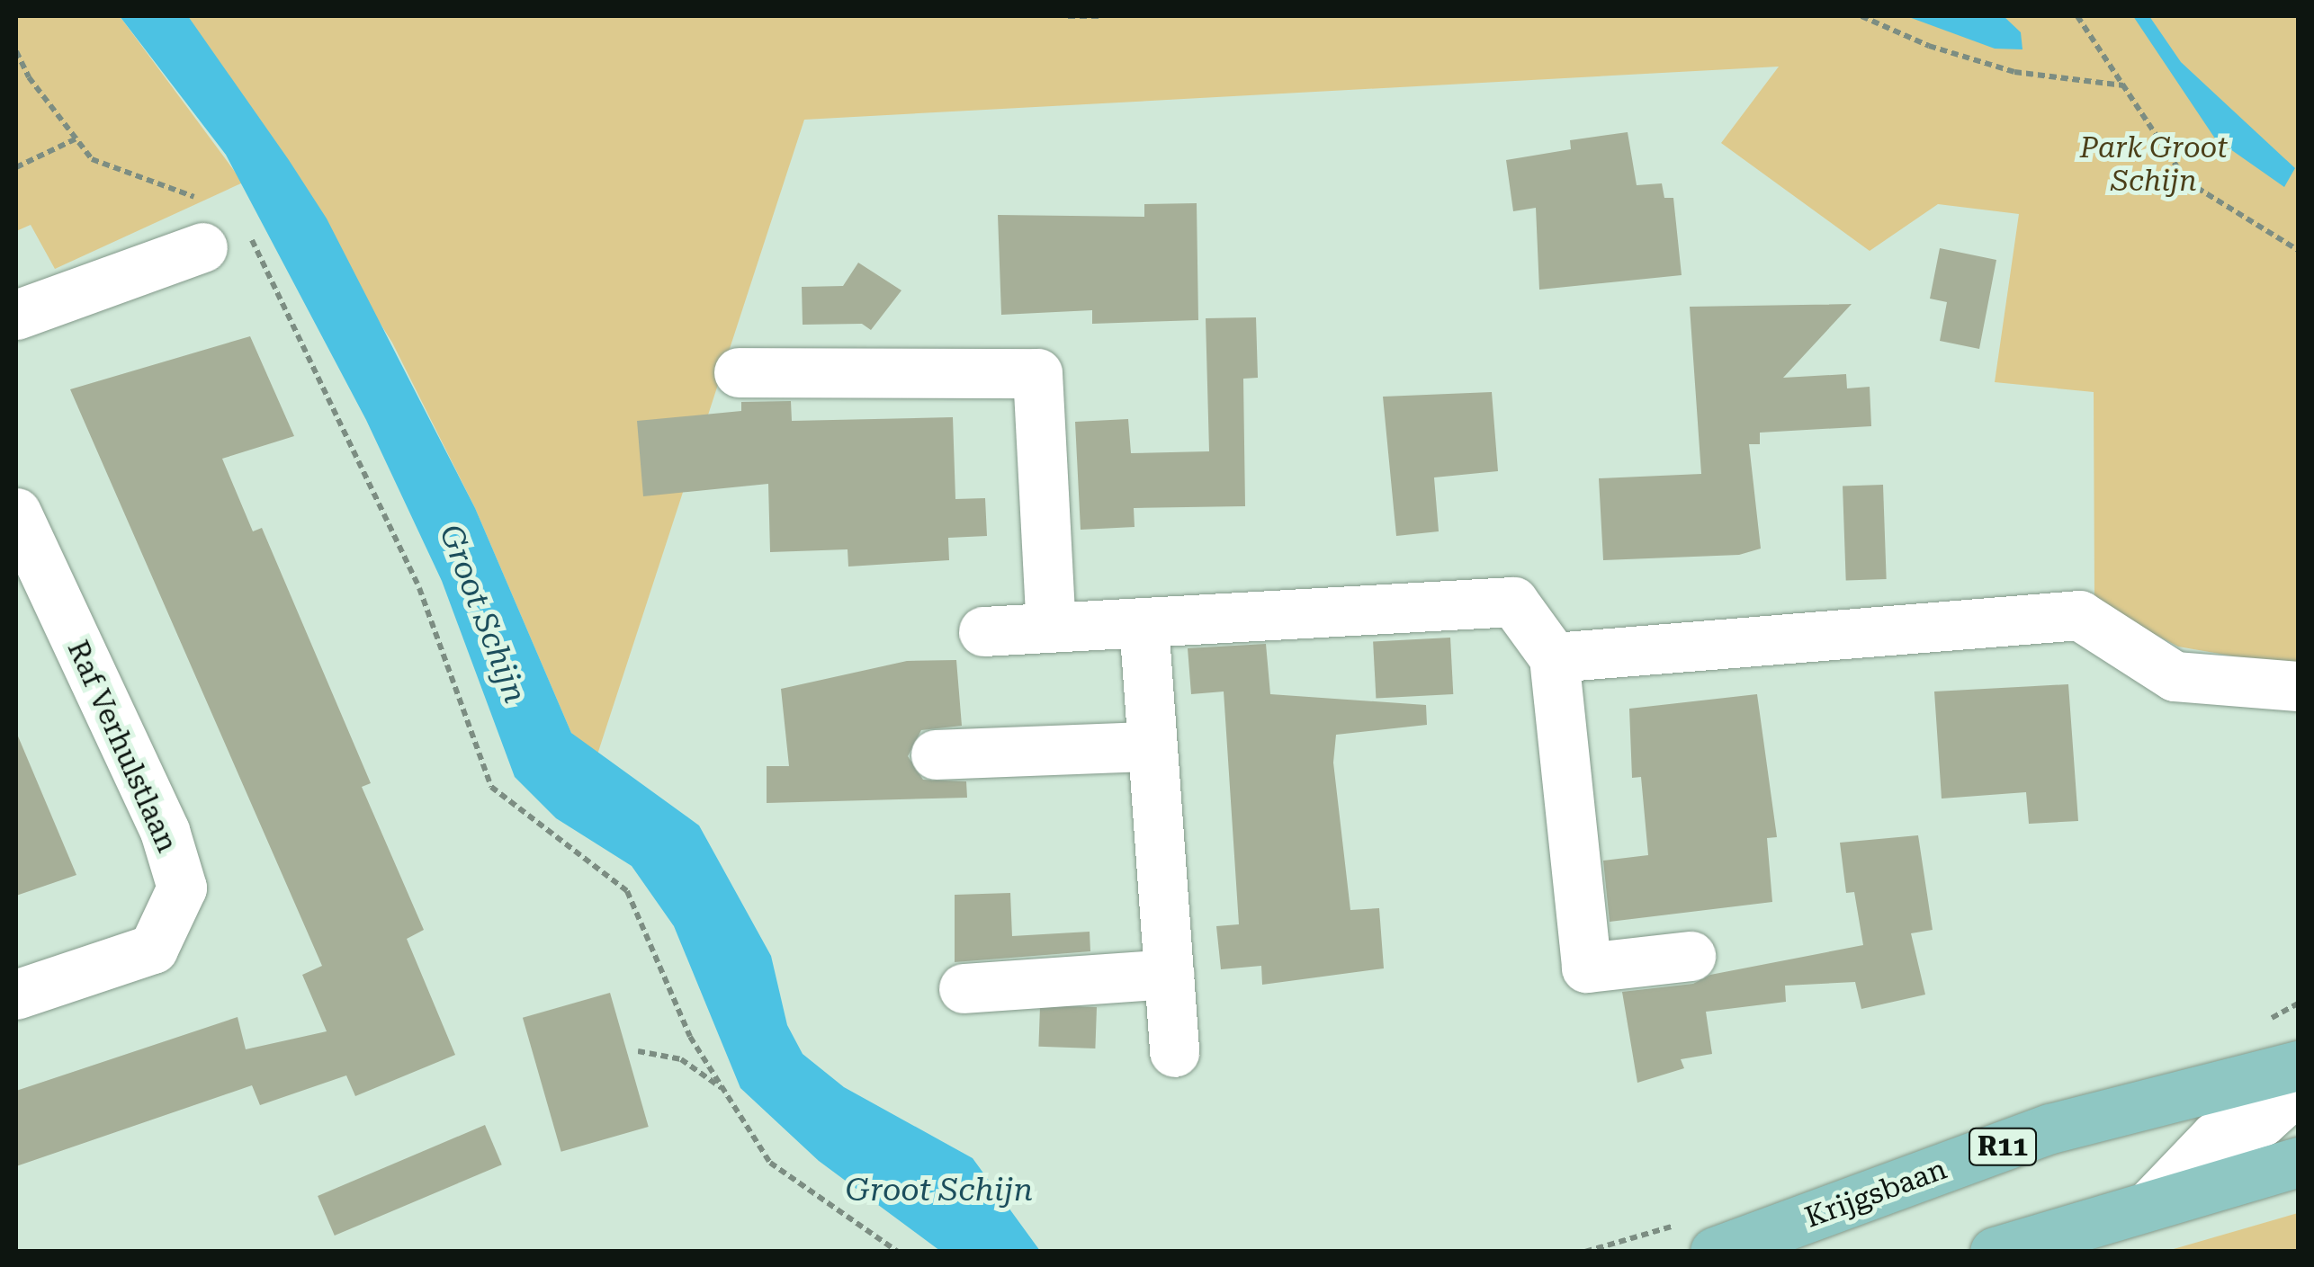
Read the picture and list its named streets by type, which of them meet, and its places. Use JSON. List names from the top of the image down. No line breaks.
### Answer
{"streets":{"main road":["R11","Krijgsbaan"],"street":["Raf Verhulstlaan"]},"water":["Groot Schijn"],"parks":["Park Groot Schijn"]}
